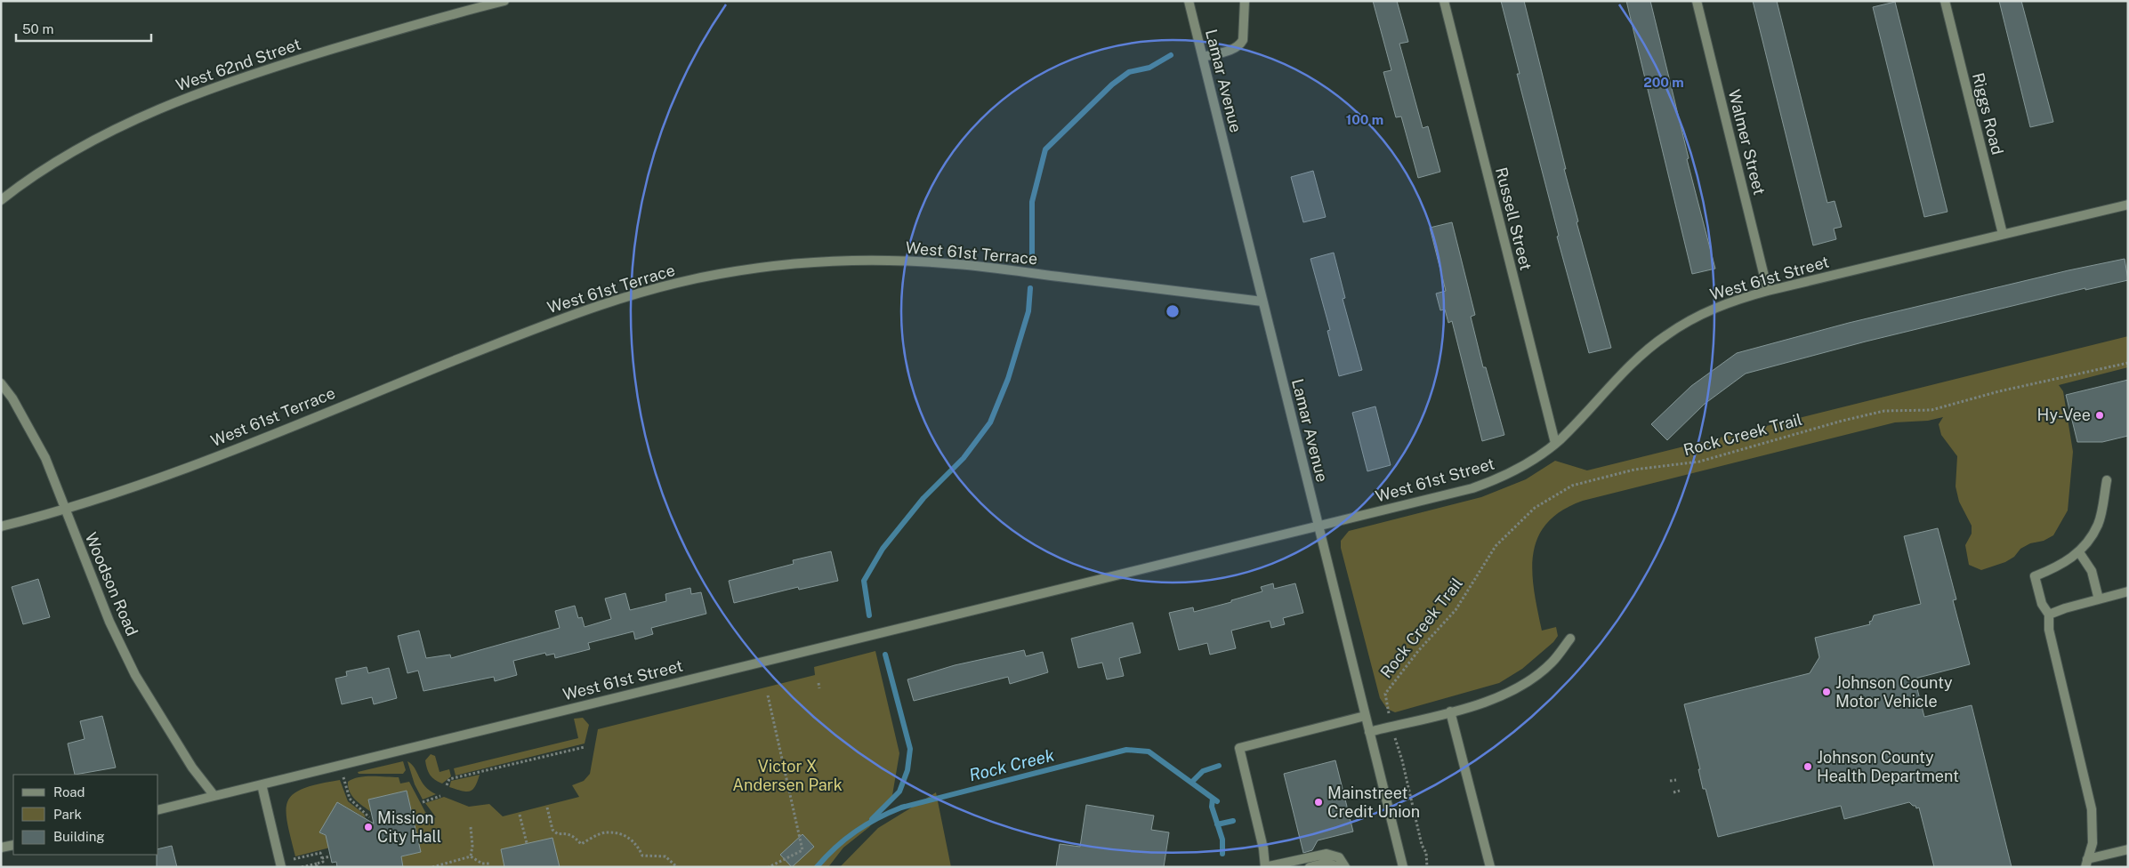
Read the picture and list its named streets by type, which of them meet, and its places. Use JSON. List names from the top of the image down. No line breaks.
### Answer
{"streets":{"street":["West 62nd Street","Lamar Avenue","Riggs Road","Walmer Street","Russell Street","West 61st Terrace","West 61st Street","Woodson Road"],"path":["Rock Creek Trail"]},"crossings":[["Lamar Avenue","West 61st Terrace"],["Lamar Avenue","West 61st Street"],["Riggs Road","West 61st Street"],["Walmer Street","West 61st Street"],["Russell Street","West 61st Street"],["West 61st Terrace","Woodson Road"],["West 61st Street","Woodson Road"]],"water":["Rock Creek"],"parks":["Victor X Andersen Park"],"places":["Hy-Vee","Johnson County Motor Vehicle","Johnson County Health Department","Mainstreet Credit Union","Mission City Hall"],"legend":["Road","Park","Building"],"scale_bar":"50 m","rings":["200 m","100 m"]}
